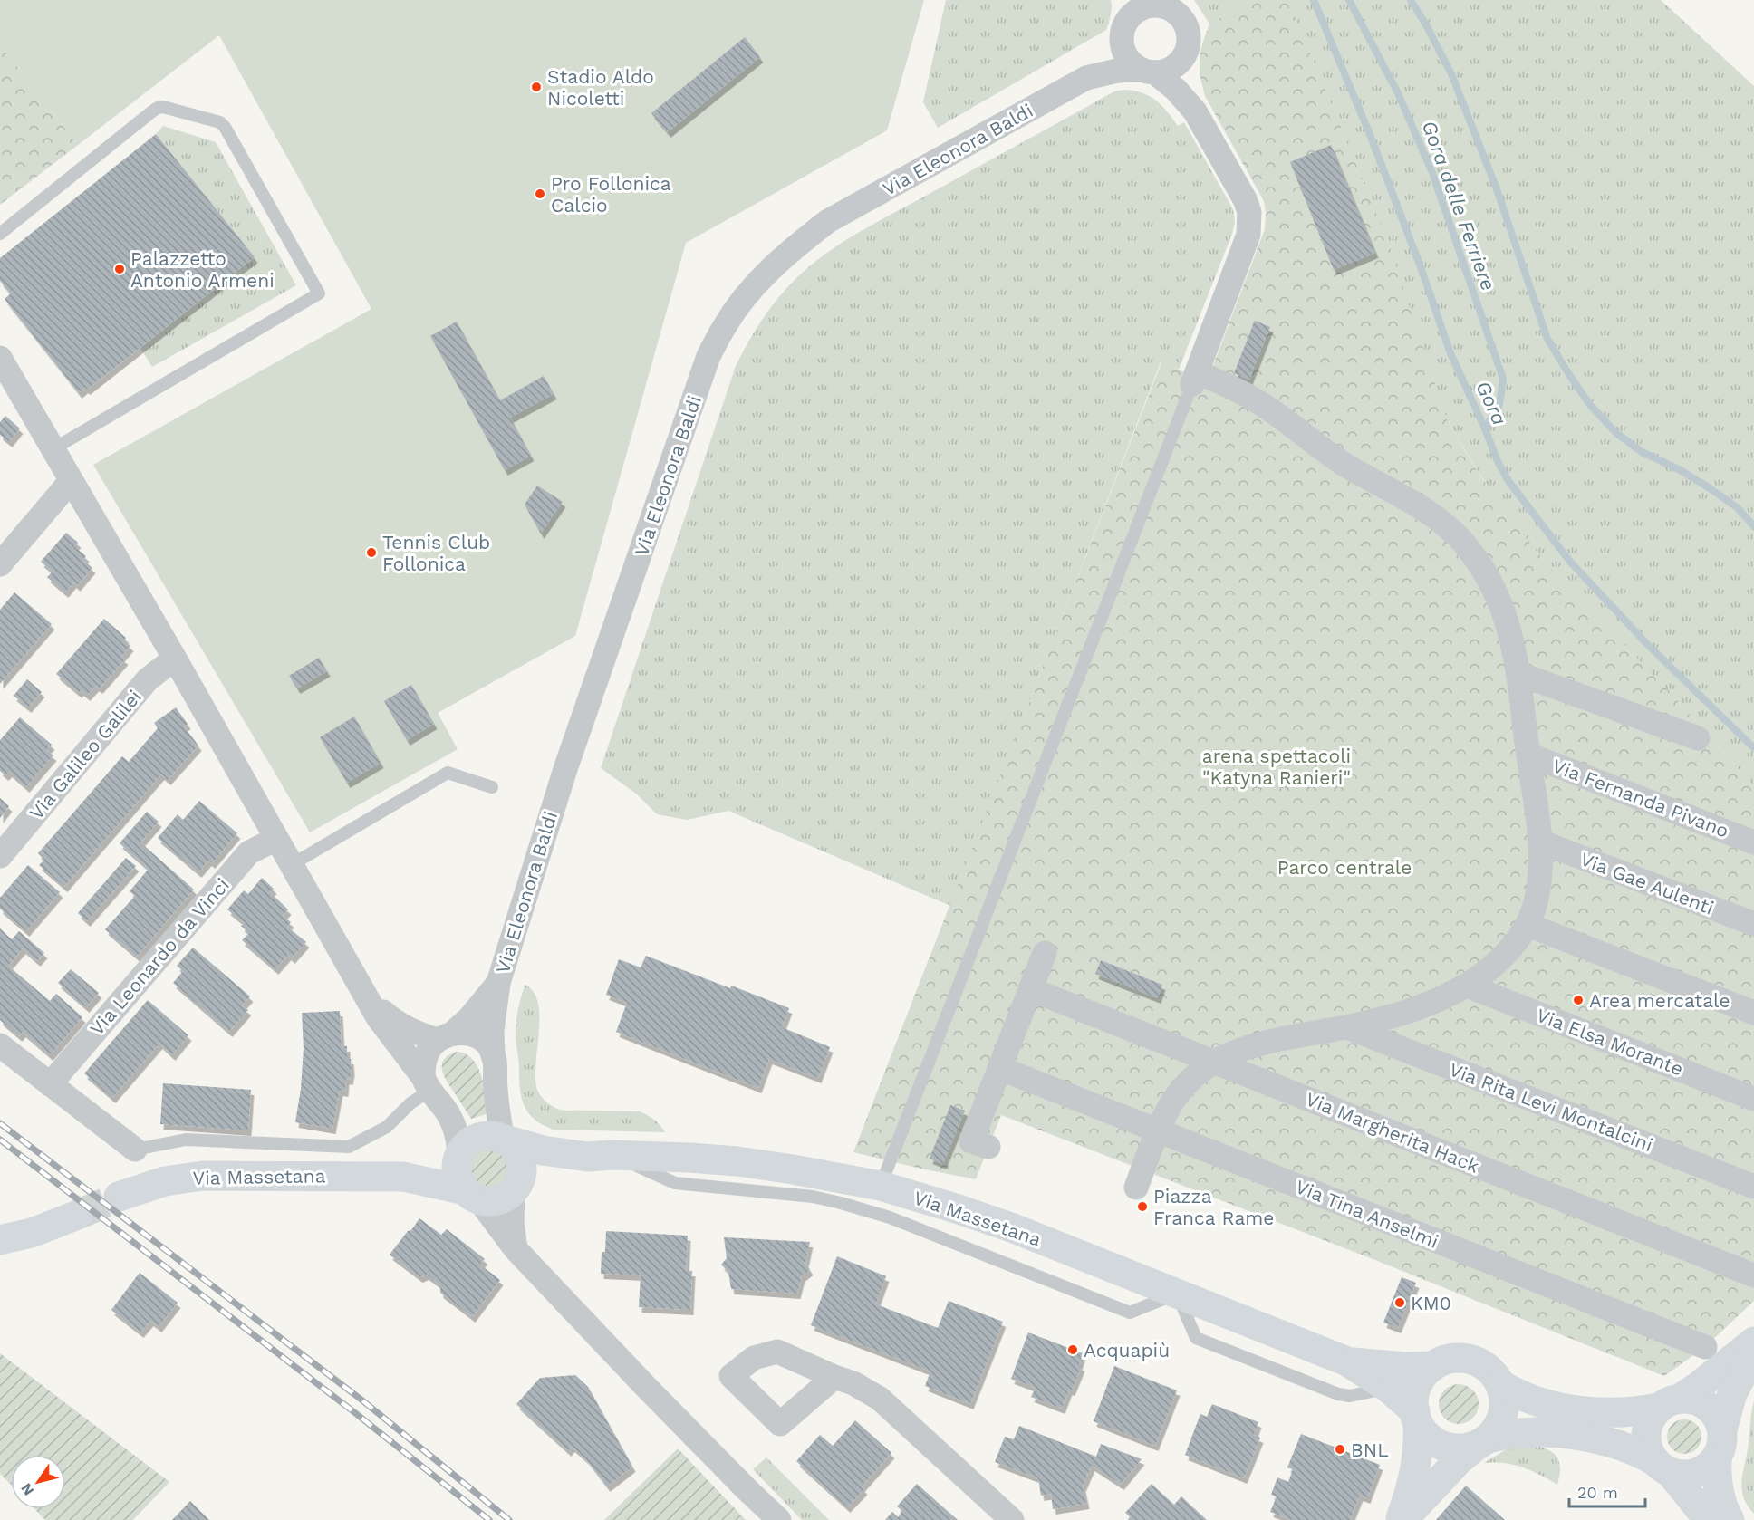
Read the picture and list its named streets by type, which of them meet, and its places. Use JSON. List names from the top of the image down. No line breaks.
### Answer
{"streets":{"main road":["Via Massetana"],"street":["Via Eleonora Baldi","Via Galileo Galilei","Via Fernanda Pivano","Via Gae Aulenti","Via Leonardo da Vinci","Via Elsa Morante","Via Rita Levi Montalcini","Via Margherita Hack","Via Tina Anselmi"]},"water":["Gora delle Ferriere","Gora"],"parks":["arena spettacoli \"Katyna Ranieri\"","Parco centrale"],"places":["Stadio Aldo Nicoletti","Pro Follonica Calcio","Palazzetto Antonio Armeni","Tennis Club Follonica","Area mercatale","Piazza Franca Rame","KM0","Acquapiù","BNL"],"scale_bar":"20 m","north":"bottom left"}
